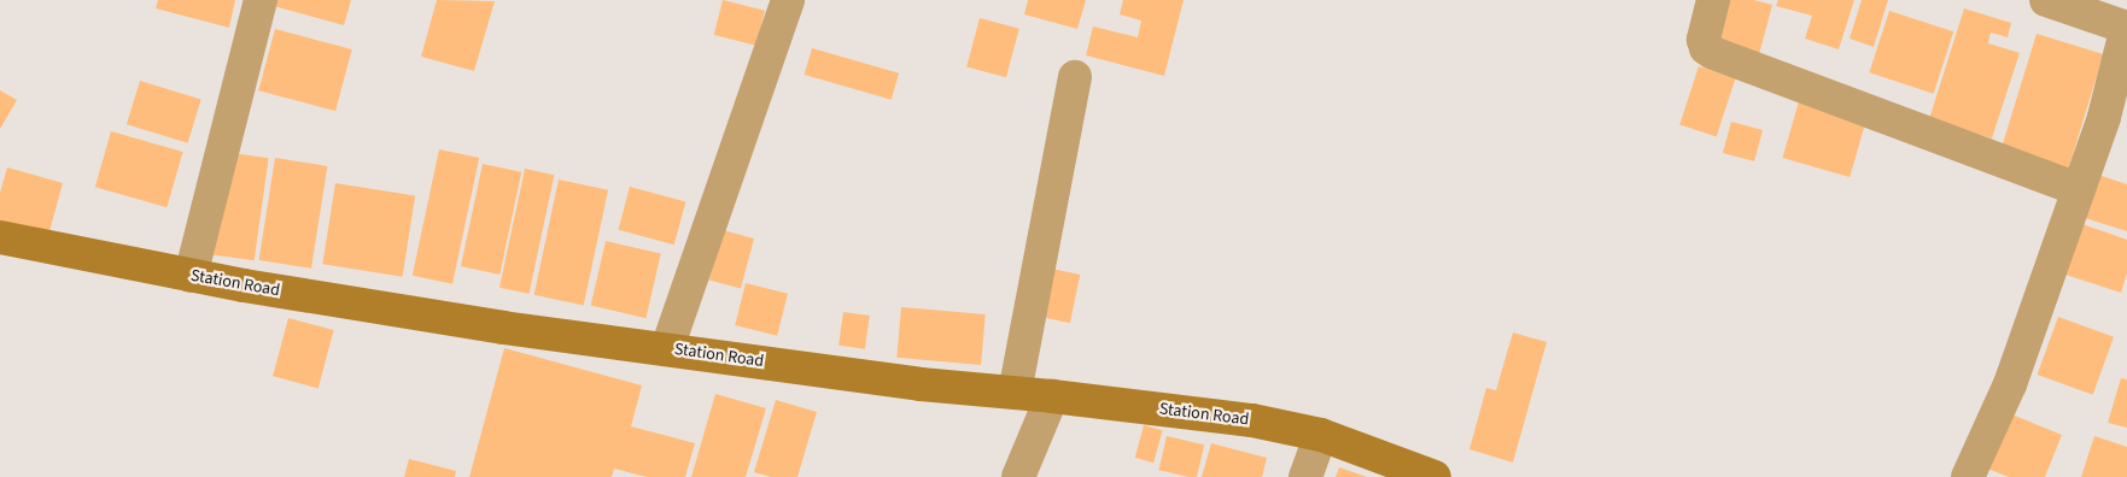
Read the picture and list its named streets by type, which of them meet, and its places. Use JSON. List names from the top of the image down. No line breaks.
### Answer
{"streets":{"main road":["Station Road"]}}
